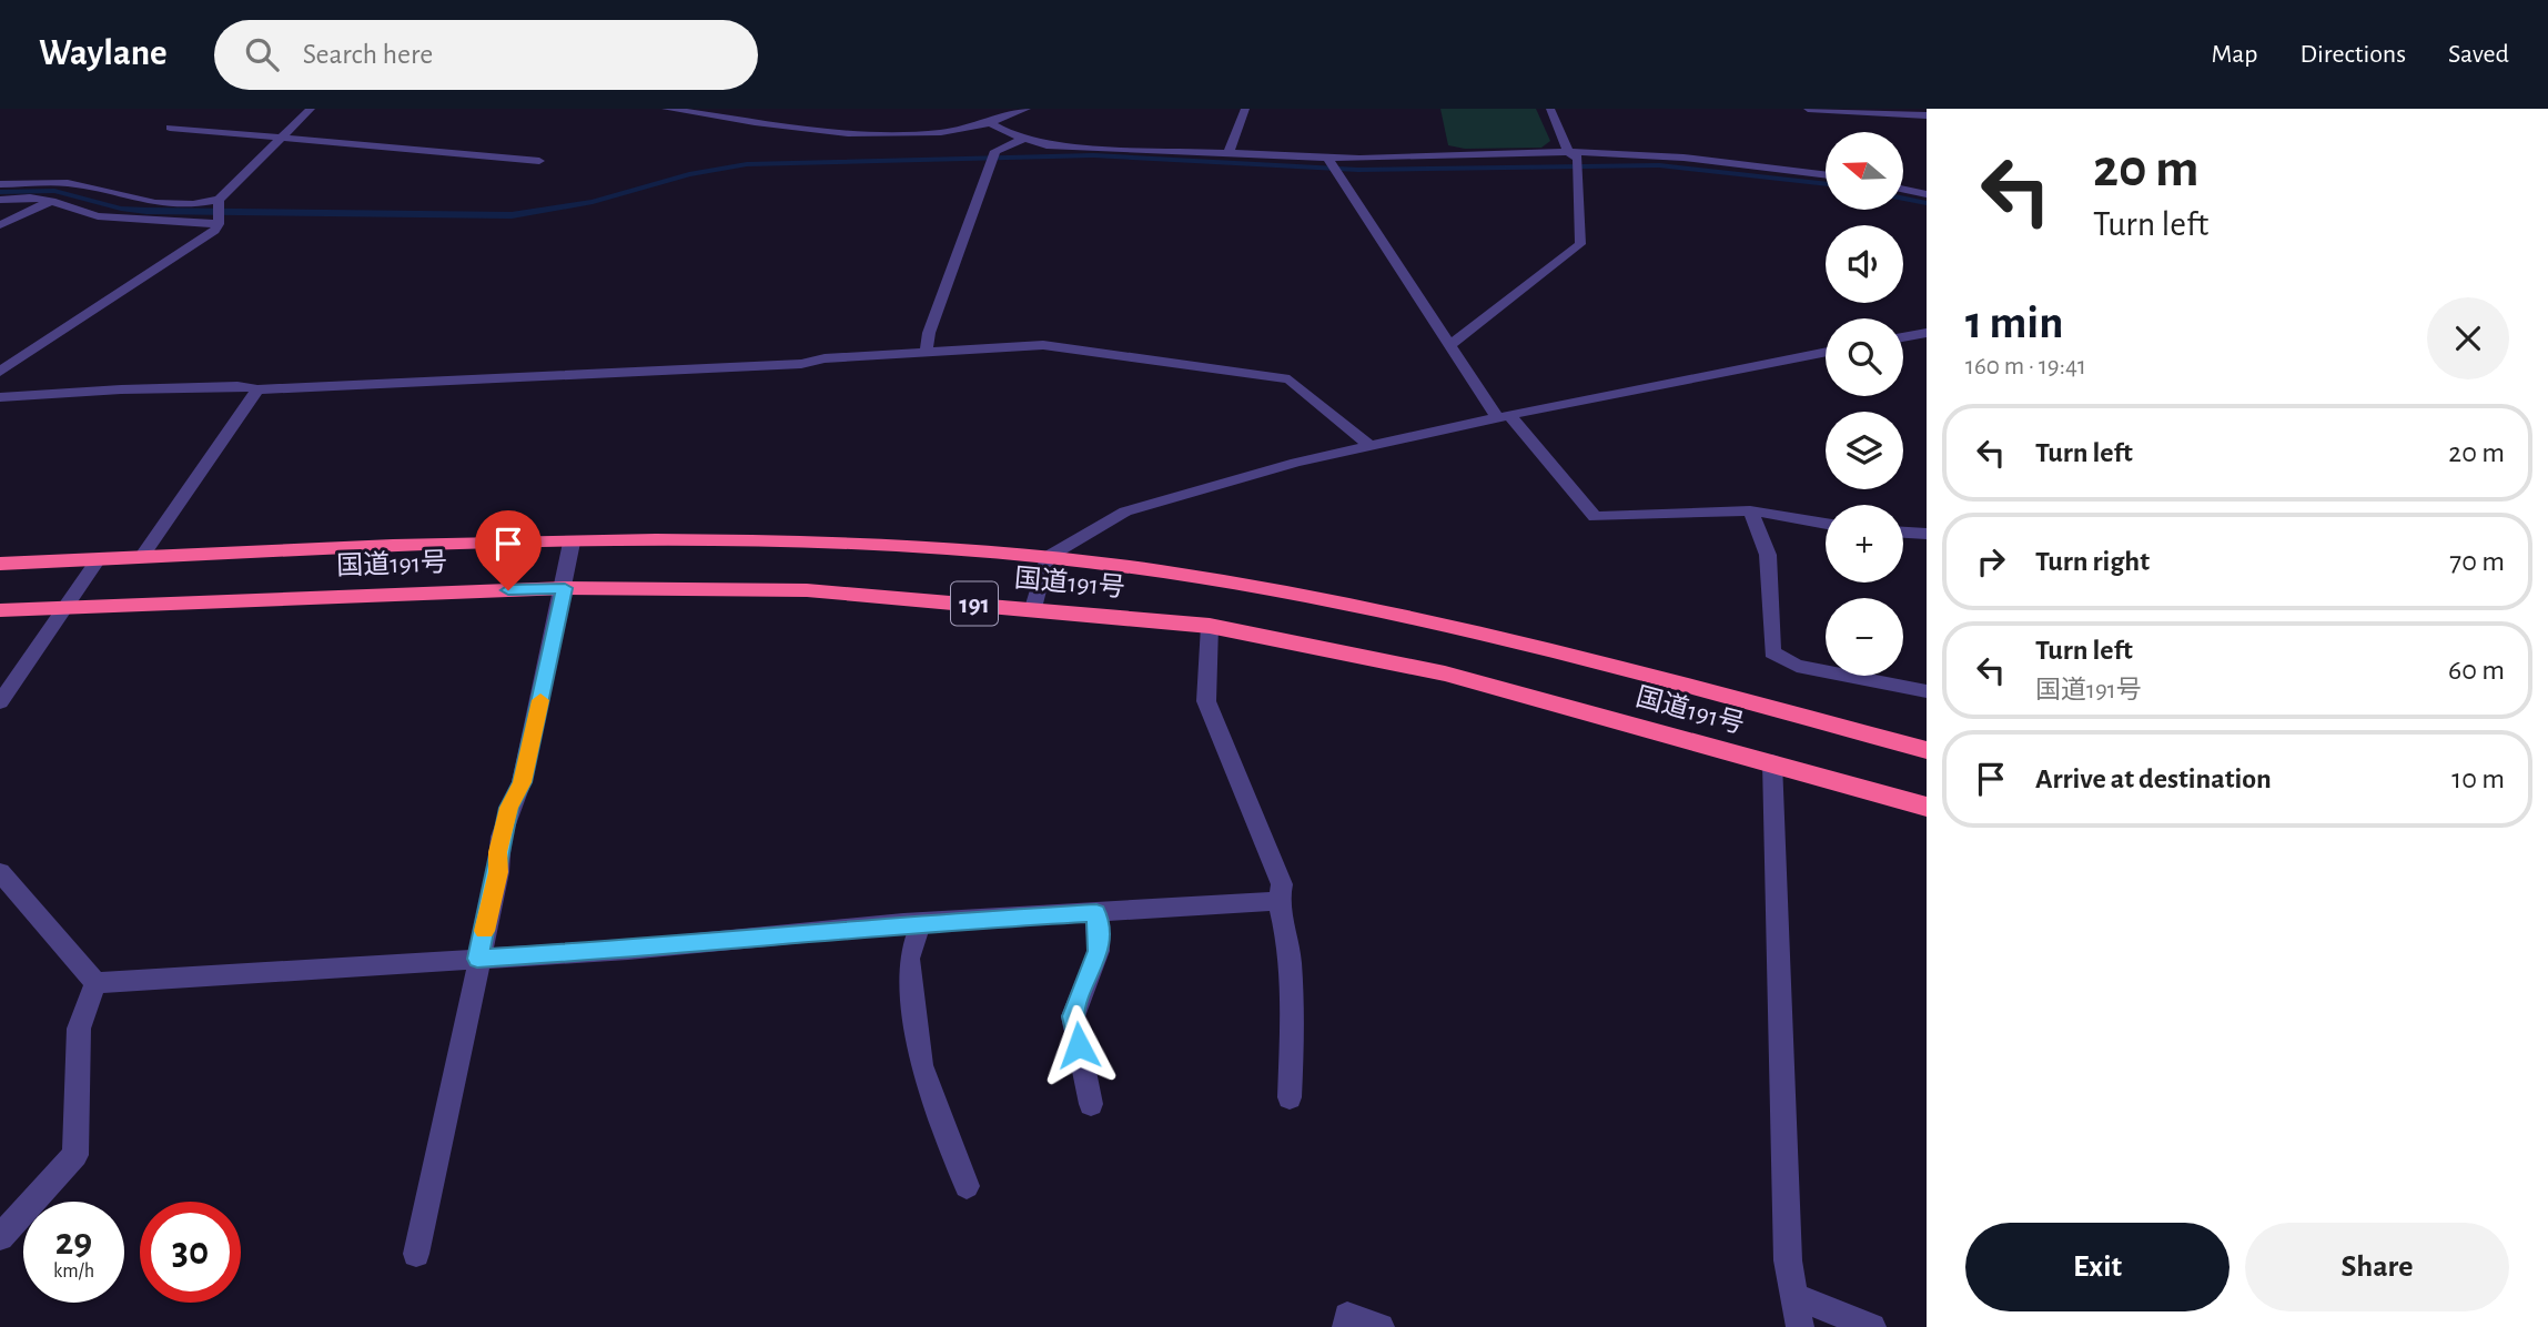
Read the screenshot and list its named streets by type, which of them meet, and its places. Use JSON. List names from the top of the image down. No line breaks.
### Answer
{"streets":{"highway":["国道191号","191"]},"north":"left","page":{"header":"Waylane","search":"Search here","nav":["Map","Directions","Saved"],"turn":["20 m","Turn left"],"map_buttons":["+","−"],"heading":["1 min","160 m · 19:41"],"list":[{"name":"Turn left","value":"20 m"},{"name":"Turn right","value":"70 m"},{"name":"Turn left","note":"国道191号","value":"60 m"},{"name":"Arrive at destination","value":"10 m"}],"speed":"29 km/h","limit":"30","buttons":["Exit","Share"]}}
